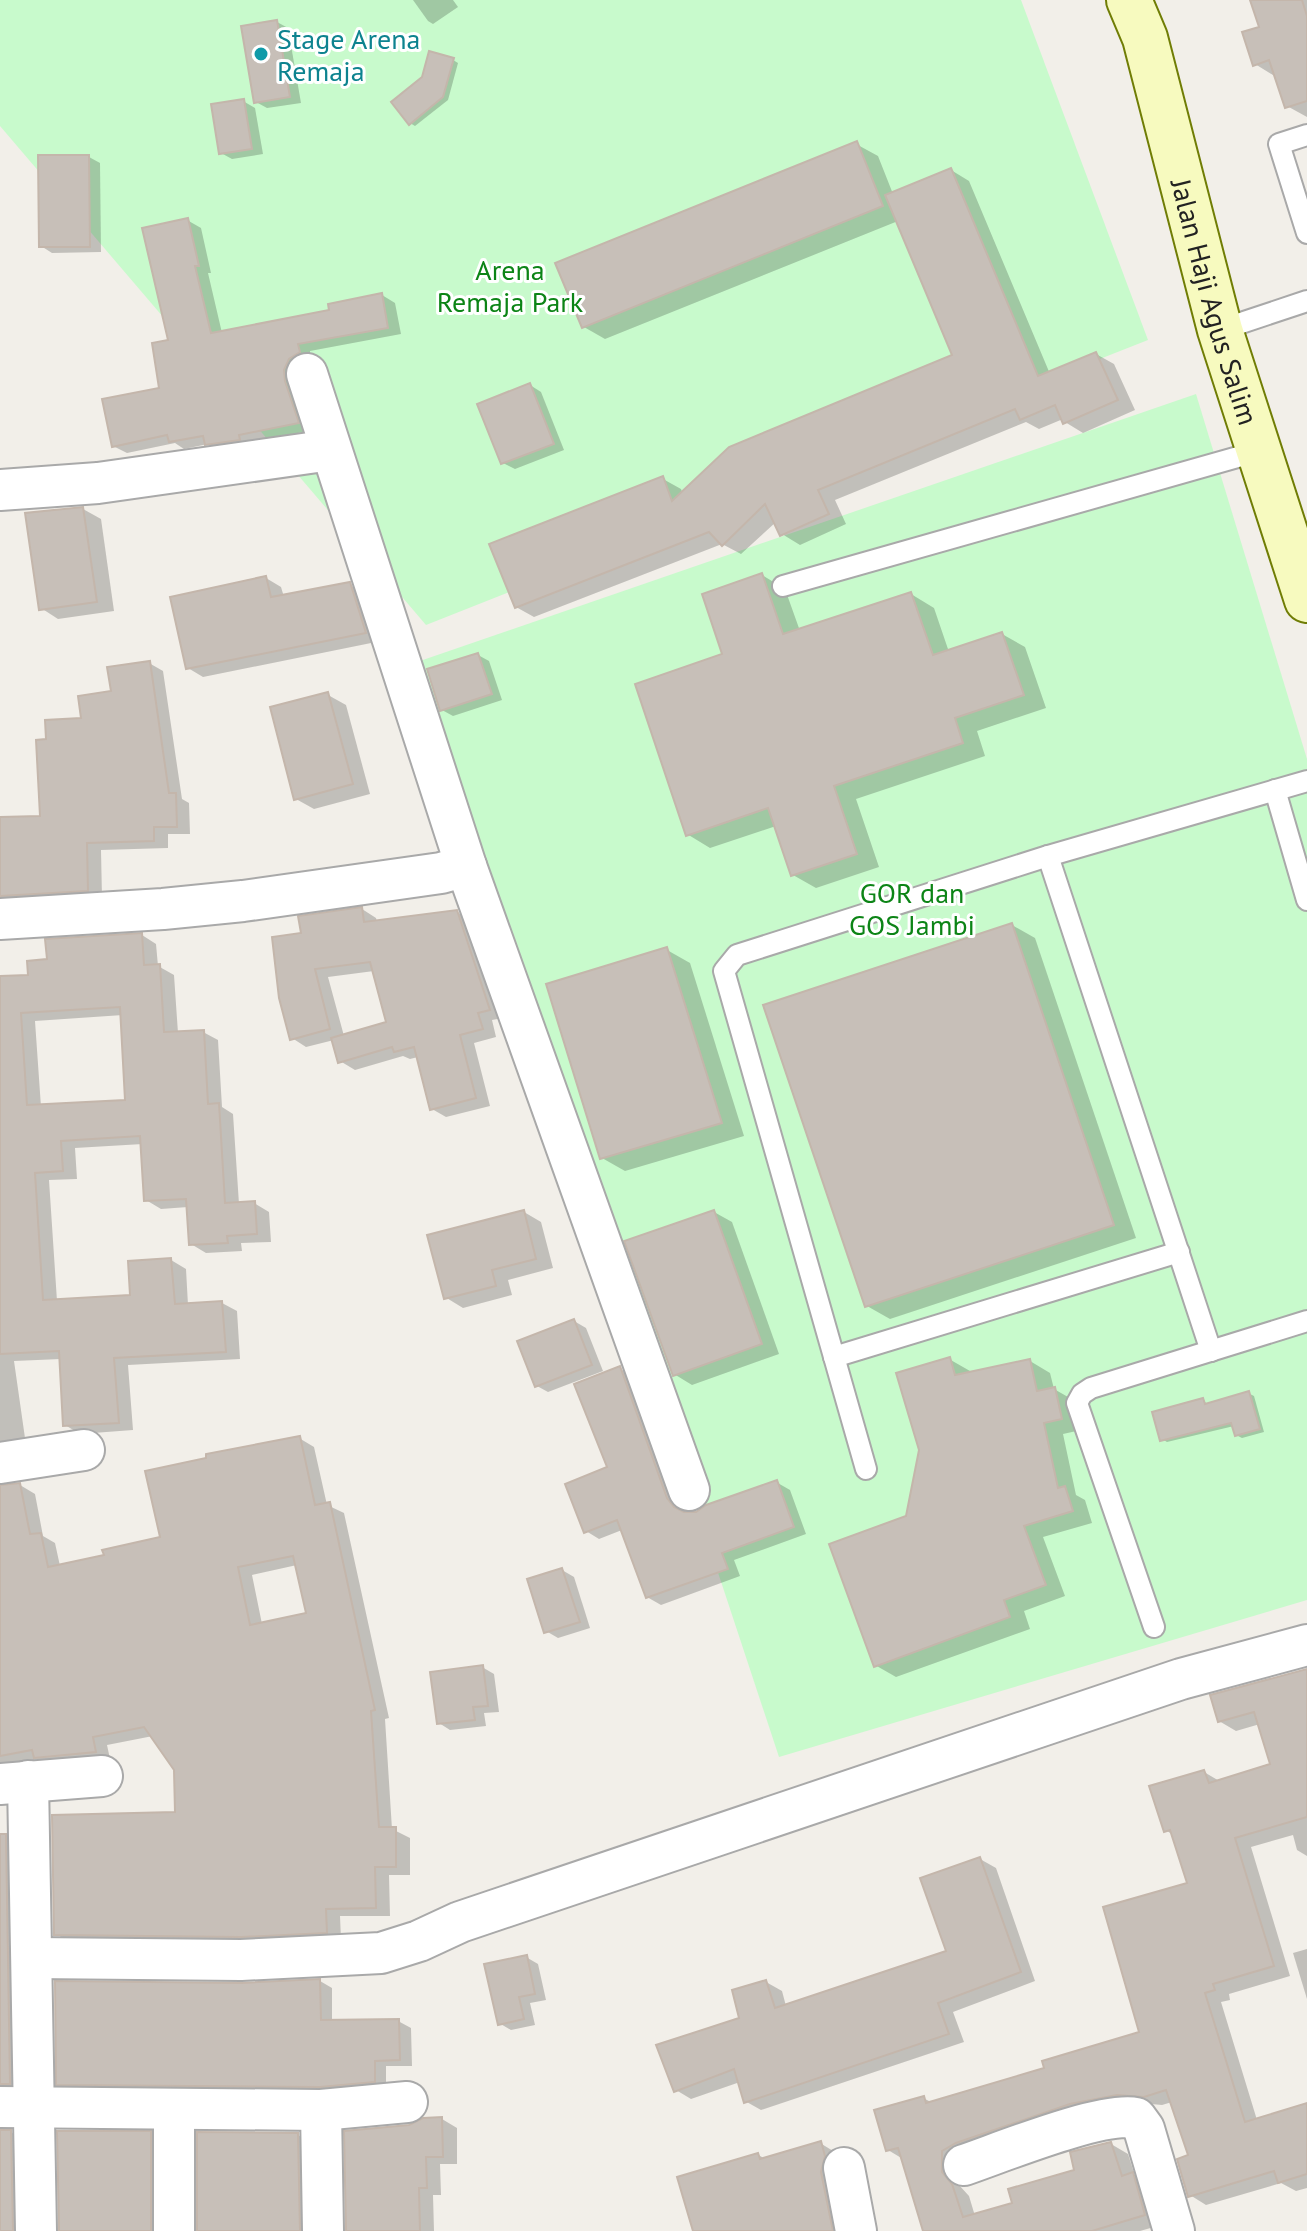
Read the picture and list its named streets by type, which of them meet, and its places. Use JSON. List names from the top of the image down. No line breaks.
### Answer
{"streets":{"main road":["Jalan Haji Agus Salim"]},"parks":["Arena Remaja Park","GOR dan GOS Jambi"],"places":["Stage Arena Remaja"]}
